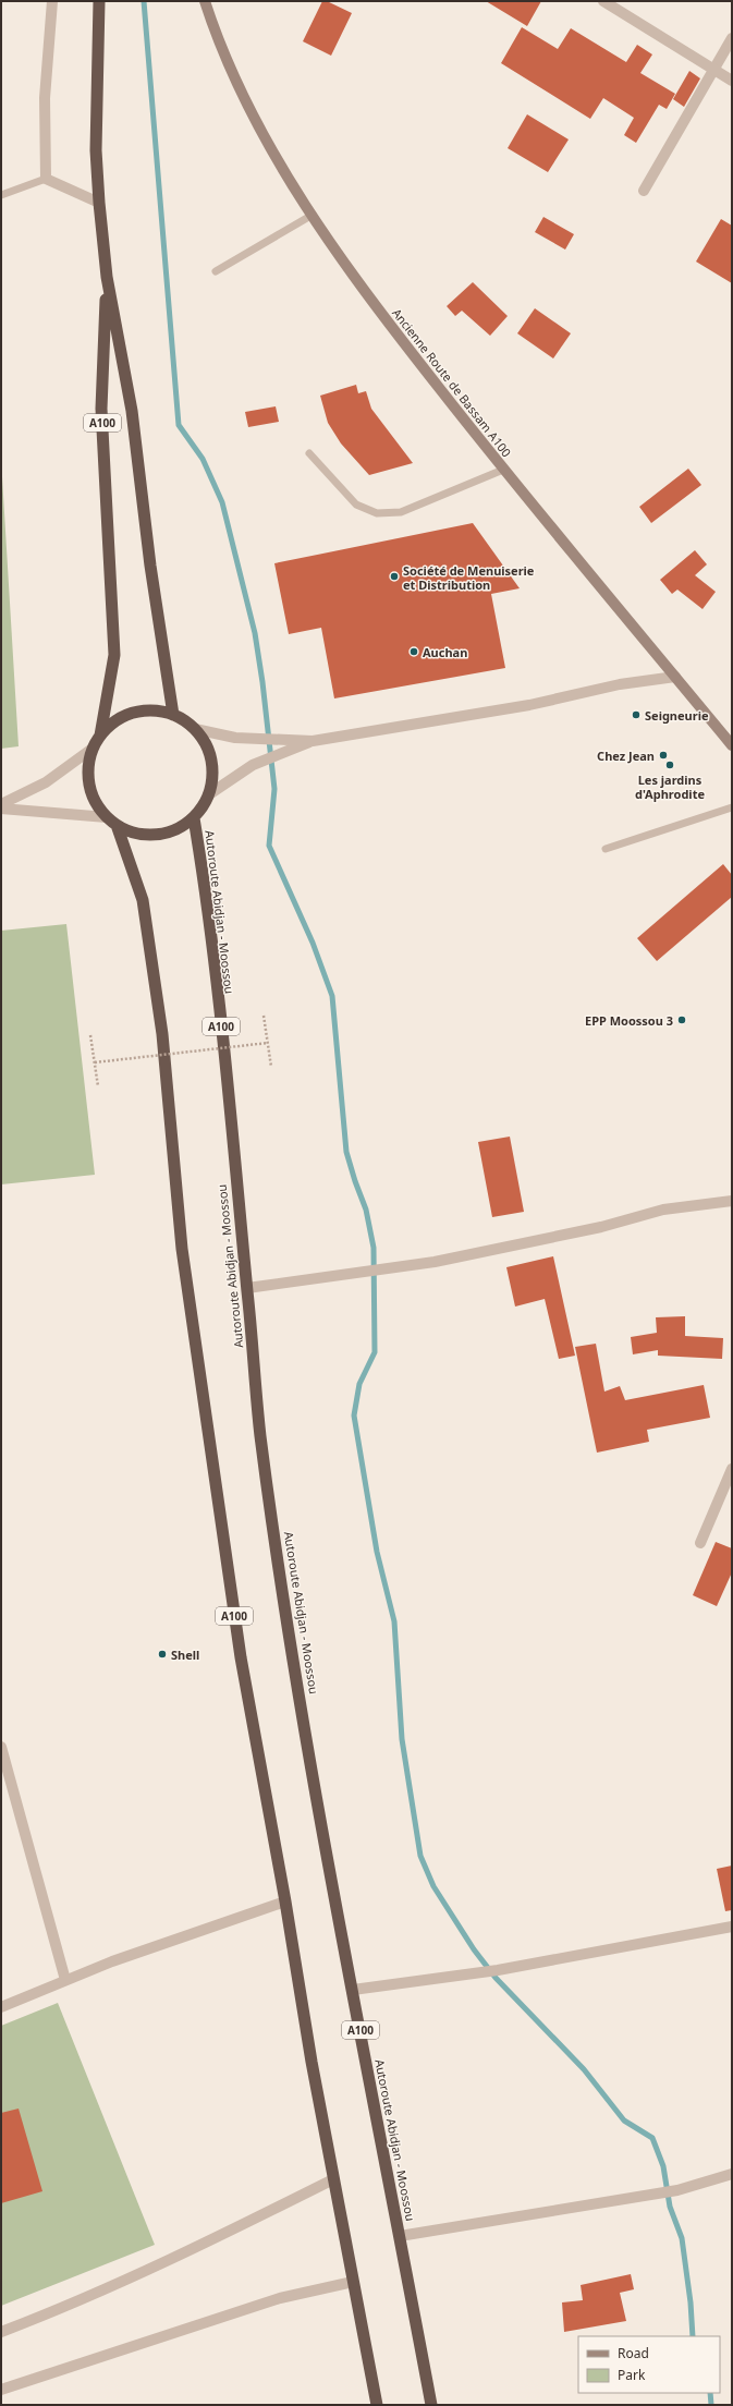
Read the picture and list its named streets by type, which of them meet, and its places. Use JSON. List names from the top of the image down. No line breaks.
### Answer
{"streets":{"highway":["A100","Autoroute Abidjan - Moossou"],"main road":["Ancienne Route de Bassam A100"]},"crossings":[["A100","Autoroute Abidjan - Moossou"]],"places":["Société de Menuiserie et Distribution","Auchan","Seigneurie","Chez Jean","Les jardins d'Aphrodite","EPP Moossou 3","Shell"],"legend":["Road","Park"]}
